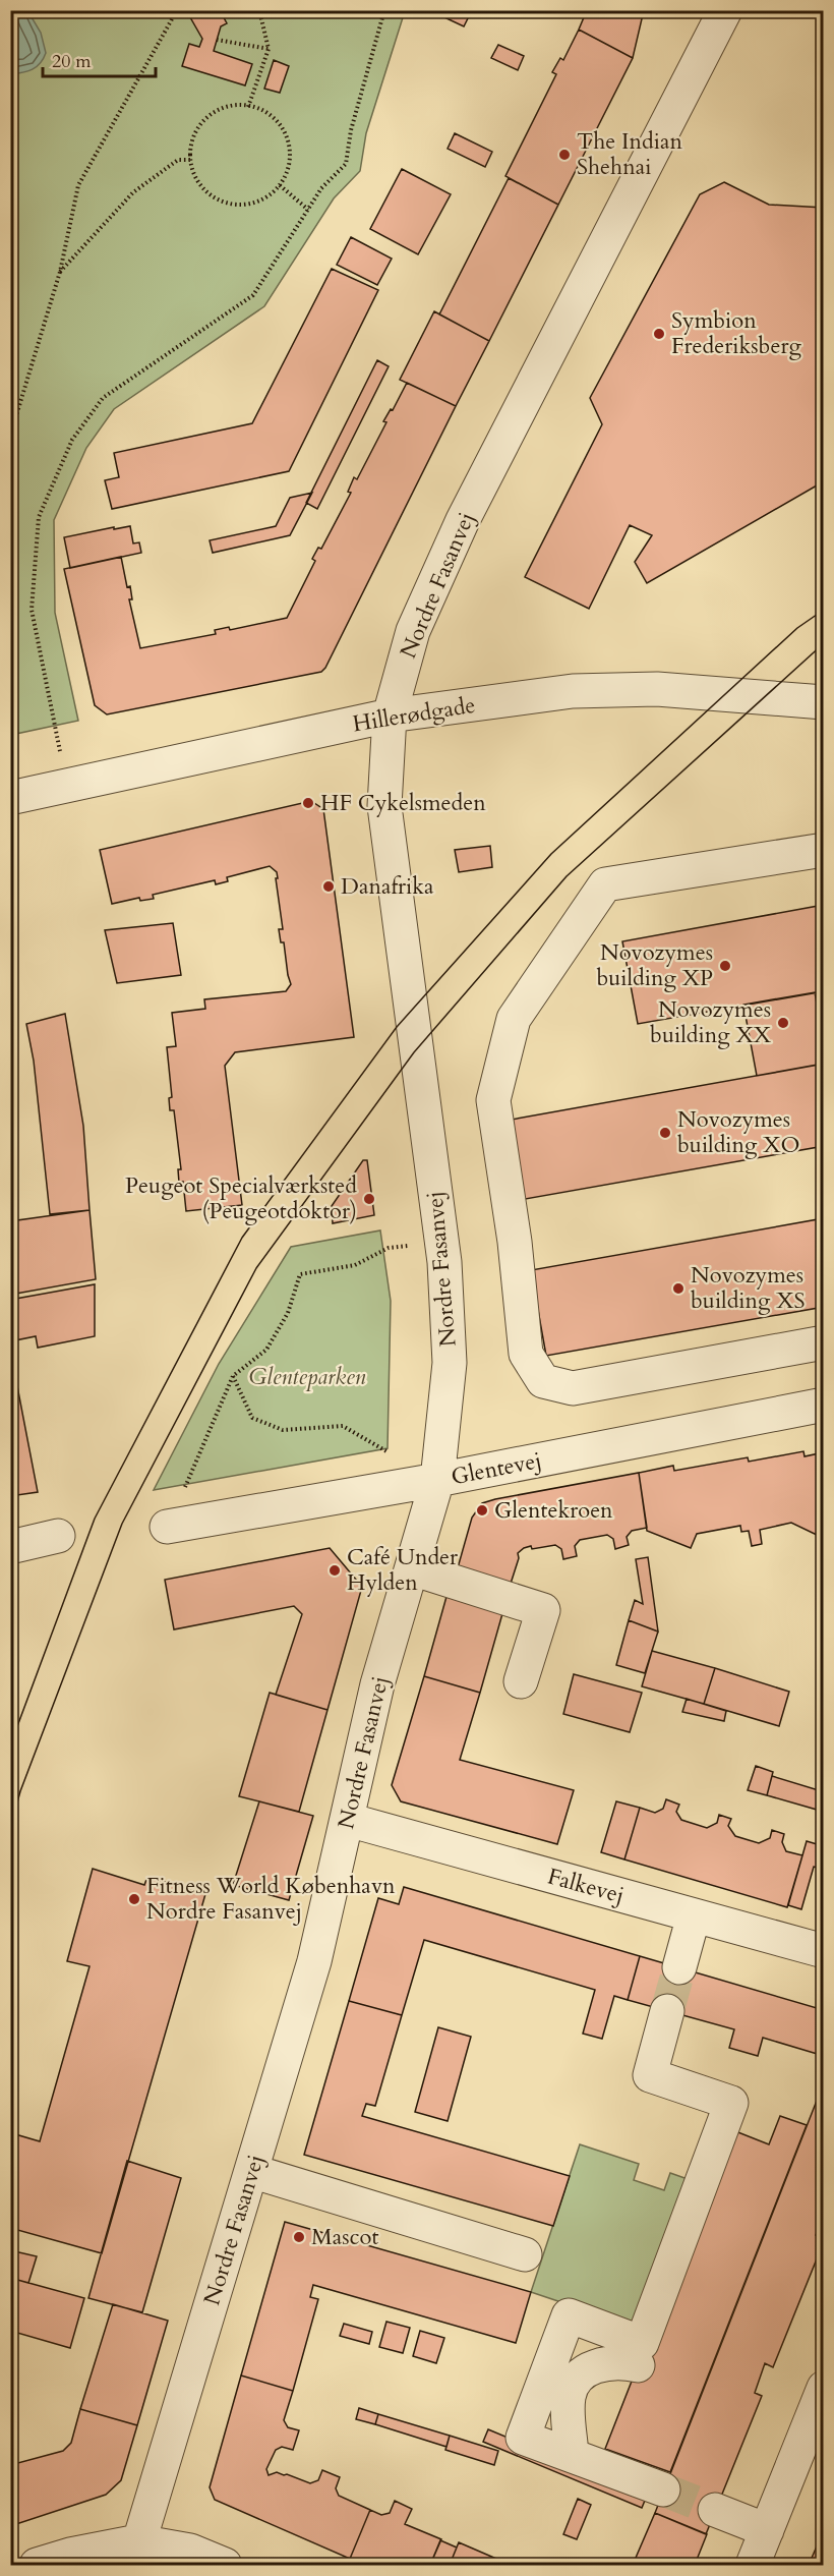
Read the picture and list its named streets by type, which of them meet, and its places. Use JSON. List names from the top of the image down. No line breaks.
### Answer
{"streets":{"street":["Nordre Fasanvej","Hillerødgade","Glentevej","Falkevej"]},"crossings":[["Nordre Fasanvej","Hillerødgade"],["Nordre Fasanvej","Glentevej"],["Nordre Fasanvej","Falkevej"]],"parks":["Glenteparken"],"places":["The Indian Shehnai","Symbion Frederiksberg","HF Cykelsmeden","Danafrika","Novozymes building XP","Novozymes building XX","Novozymes building XO","Peugeot Specialværksted (Peugeotdoktor)","Novozymes building XS","Glentekroen","Café Under Hylden","Fitness World København Nordre Fasanvej","Mascot"],"scale_bar":"20 m"}
